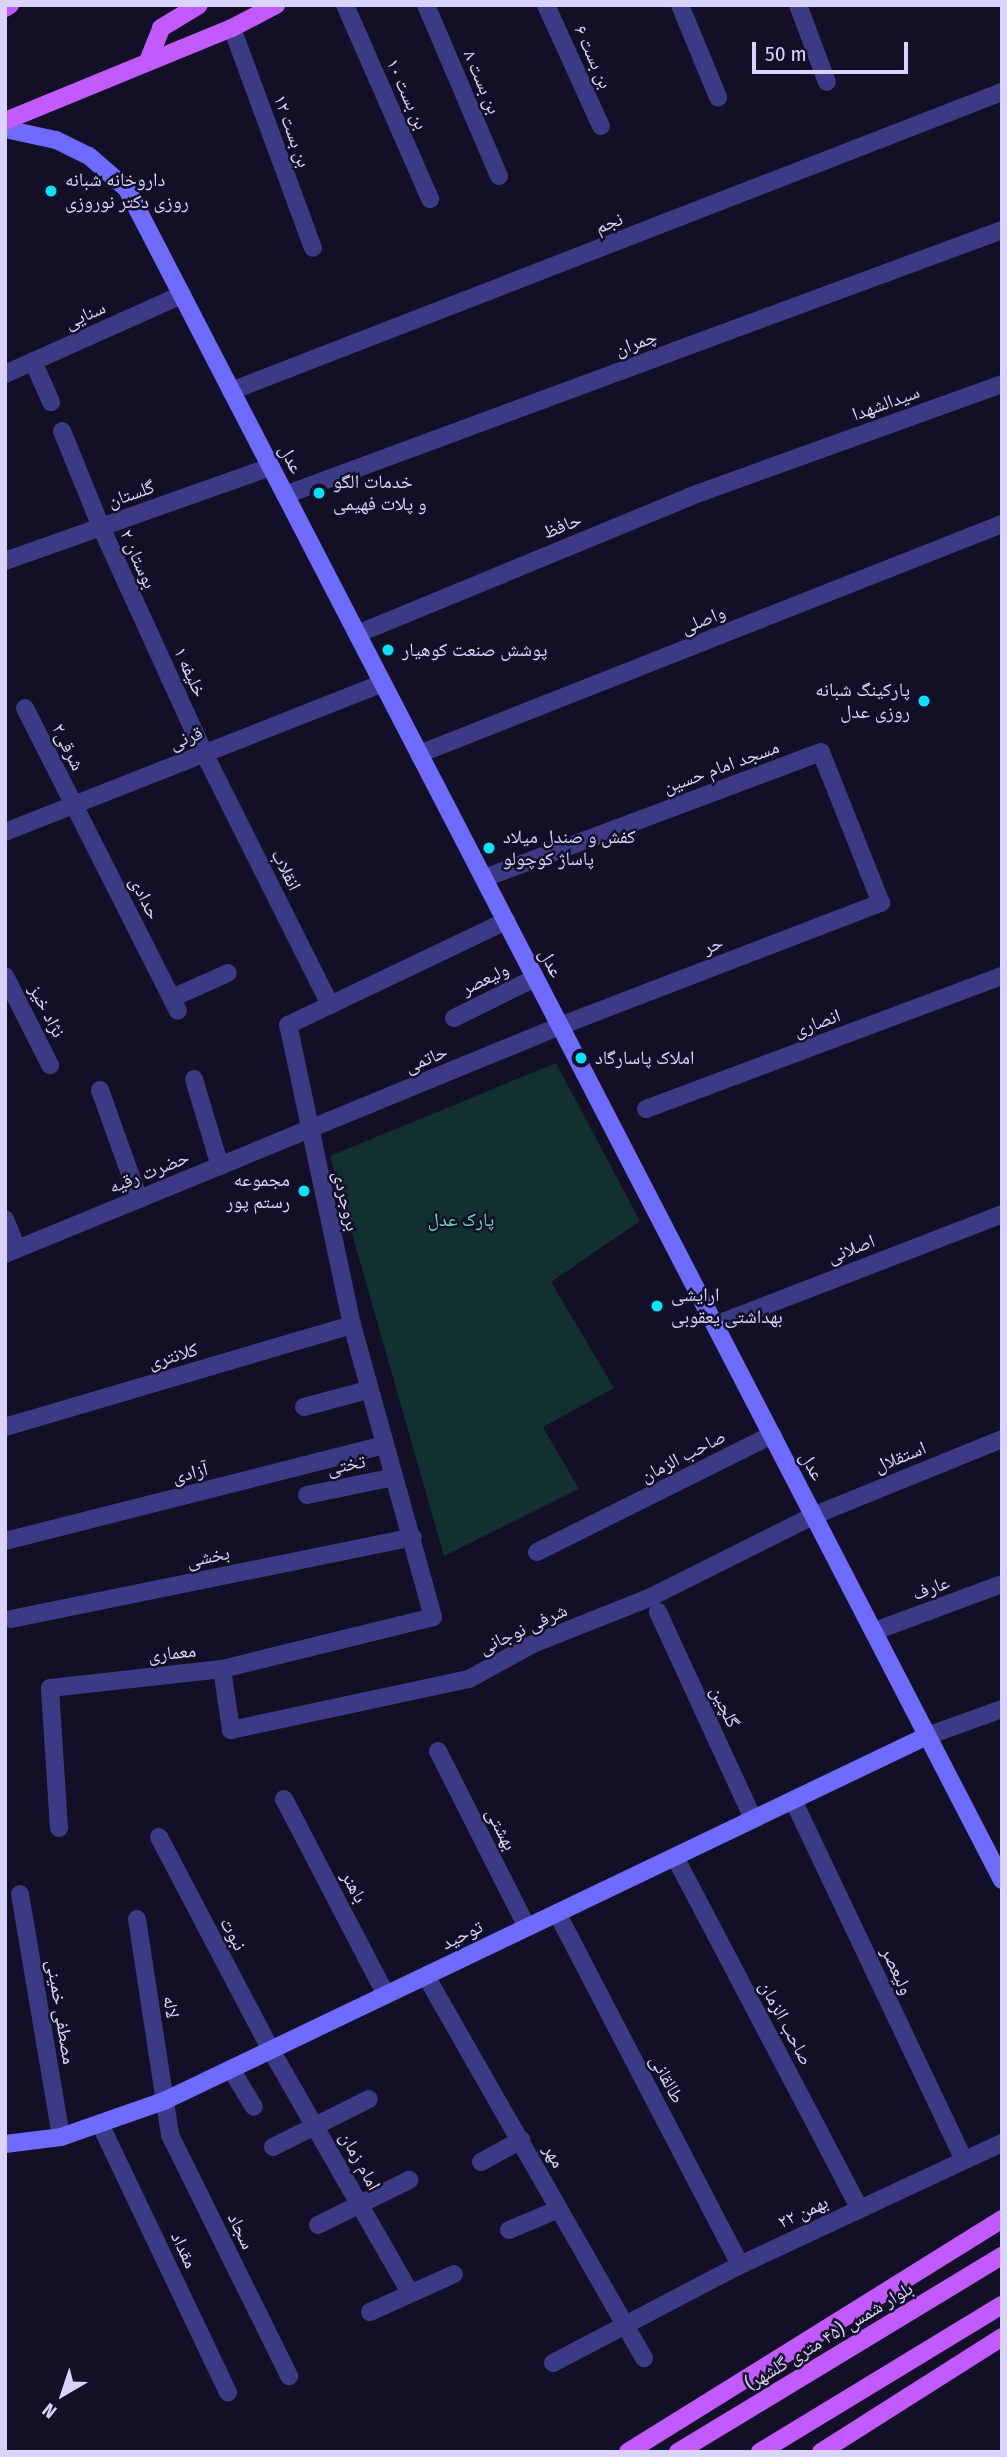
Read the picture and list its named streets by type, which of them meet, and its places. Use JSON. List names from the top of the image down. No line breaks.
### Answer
{"streets":{"main road":["بلوار شمس (۴۵ متری گلشهر)"],"street":["بن بست ۶","بن بست ۸","بن بست ۱۰","بن بست ۱۲","نجم","سنایی","چمران","سیدالشهدا","عدل","گلستان","حافظ","بوستان ۲","واصلی","خلیفه ۱","قرنی","۲شرقی","مسجد امام حسین","انقلاب","حدادی","حر","ولیعصر","نژاد خیز","انصاری","حاتمی","حضرت رقیه","بروجردی","اصلانی","کلانتری","صاحب الزمان","استقلال","تختی","آزادی","بخشی","عارف","شرفی نوجانی","معماری","گلچین","بهشتی","باهنر","نبوت","توحید","لاله","مصطفی خمینی","طالقانی","مهر","امام زمان","۲۲ بهمن","سجاد","مقداد"]},"crossings":[["نجم","عدل"],["سنایی","عدل"],["چمران","عدل"],["سیدالشهدا","حافظ"],["عدل","گلستان"],["عدل","حافظ"],["عدل","واصلی"],["عدل","قرنی"],["عدل","مسجد امام حسین"],["عدل","حر"],["عدل","ولیعصر"],["عدل","حاتمی"],["عدل","بروجردی"],["عدل","اصلانی"],["عدل","صاحب الزمان"],["عدل","استقلال"],["عدل","عارف"],["عدل","شرفی نوجانی"],["عدل","توحید"],["گلستان","بوستان ۲"],["بوستان ۲","خلیفه ۱"],["خلیفه ۱","قرنی"],["خلیفه ۱","انقلاب"],["قرنی","۲شرقی"],["قرنی","انقلاب"],["قرنی","حدادی"],["۲شرقی","حدادی"],["مسجد امام حسین","حر"],["انقلاب","بروجردی"],["حر","حاتمی"],["ولیعصر","توحید"],["ولیعصر","۲۲ بهمن"],["حاتمی","حضرت رقیه"],["حاتمی","بروجردی"],["حضرت رقیه","بروجردی"],["بروجردی","کلانتری"],["بروجردی","تختی"],["بروجردی","آزادی"],["بروجردی","بخشی"],["بروجردی","معماری"],["صاحب الزمان","توحید"],["صاحب الزمان","۲۲ بهمن"],["استقلال","شرفی نوجانی"],["شرفی نوجانی","معماری"],["گلچین","توحید"],["بهشتی","توحید"],["باهنر","توحید"],["نبوت","توحید"],["نبوت","امام زمان"],["توحید","لاله"],["توحید","مصطفی خمینی"],["توحید","طالقانی"],["توحید","مهر"],["توحید","امام زمان"],["توحید","سجاد"],["توحید","مقداد"],["لاله","سجاد"],["طالقانی","۲۲ بهمن"],["مهر","۲۲ بهمن"]],"parks":["پارک عدل"],"places":["داروخانه شبانه روزی دکتر نوروزی","خدمات الگو و پلات فهیمی","پوشش صنعت کوهیار","پارکینگ شبانه روزی عدل","کفش و صندل میلاد پاساژ کوچولو","املاک پاسارگاد","مجموعه رستم پور","ارایشی بهداشتی یعقوبی"],"scale_bar":"50 m","north":"bottom left"}
